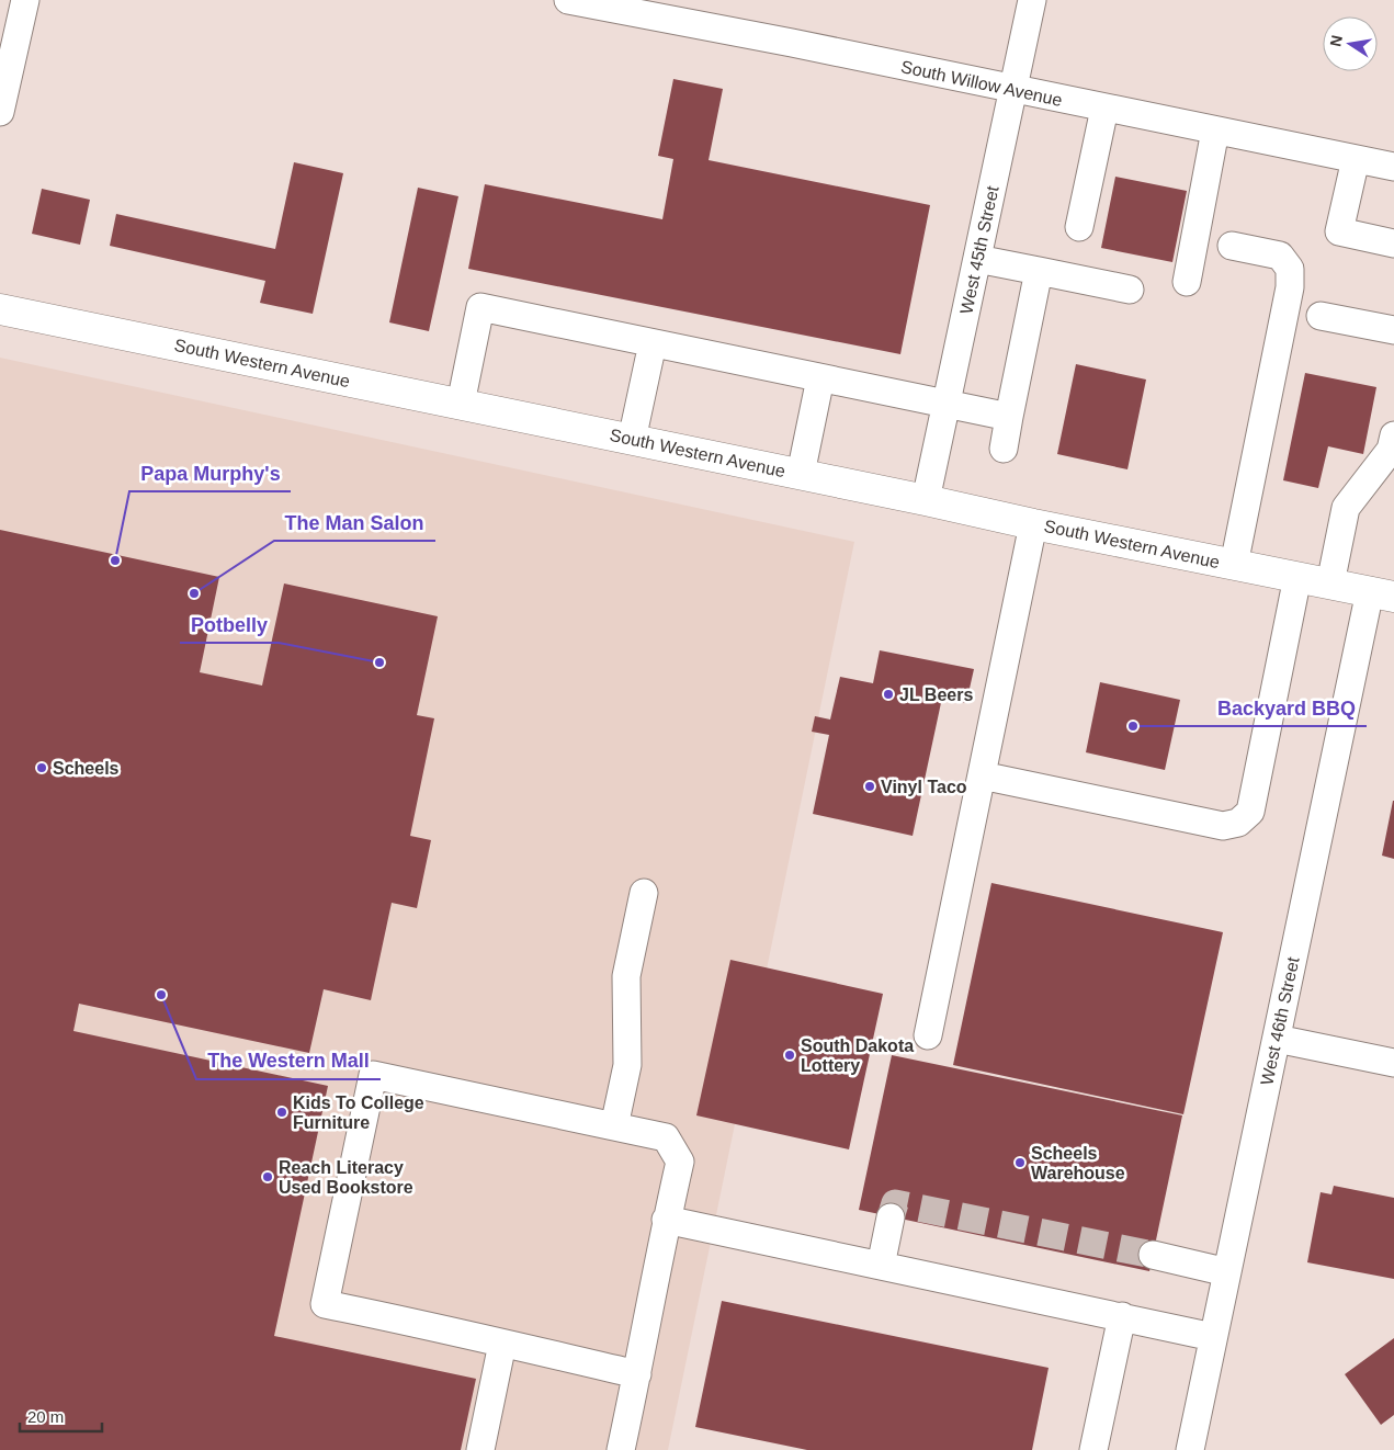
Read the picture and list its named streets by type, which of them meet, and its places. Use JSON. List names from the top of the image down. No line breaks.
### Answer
{"streets":{"main road":["South Western Avenue"],"street":["South Willow Avenue","West 45th Street","West 46th Street"]},"crossings":[["South Willow Avenue","West 45th Street"],["West 45th Street","South Western Avenue"],["South Western Avenue","West 46th Street"]],"places":["Papa Murphy's","The Man Salon","Potbelly","JL Beers","Backyard BBQ","Scheels","Vinyl Taco","The Western Mall","South Dakota Lottery","Kids To College Furniture","Scheels Warehouse","Reach Literacy Used Bookstore"],"scale_bar":"20 m","north":"left"}
